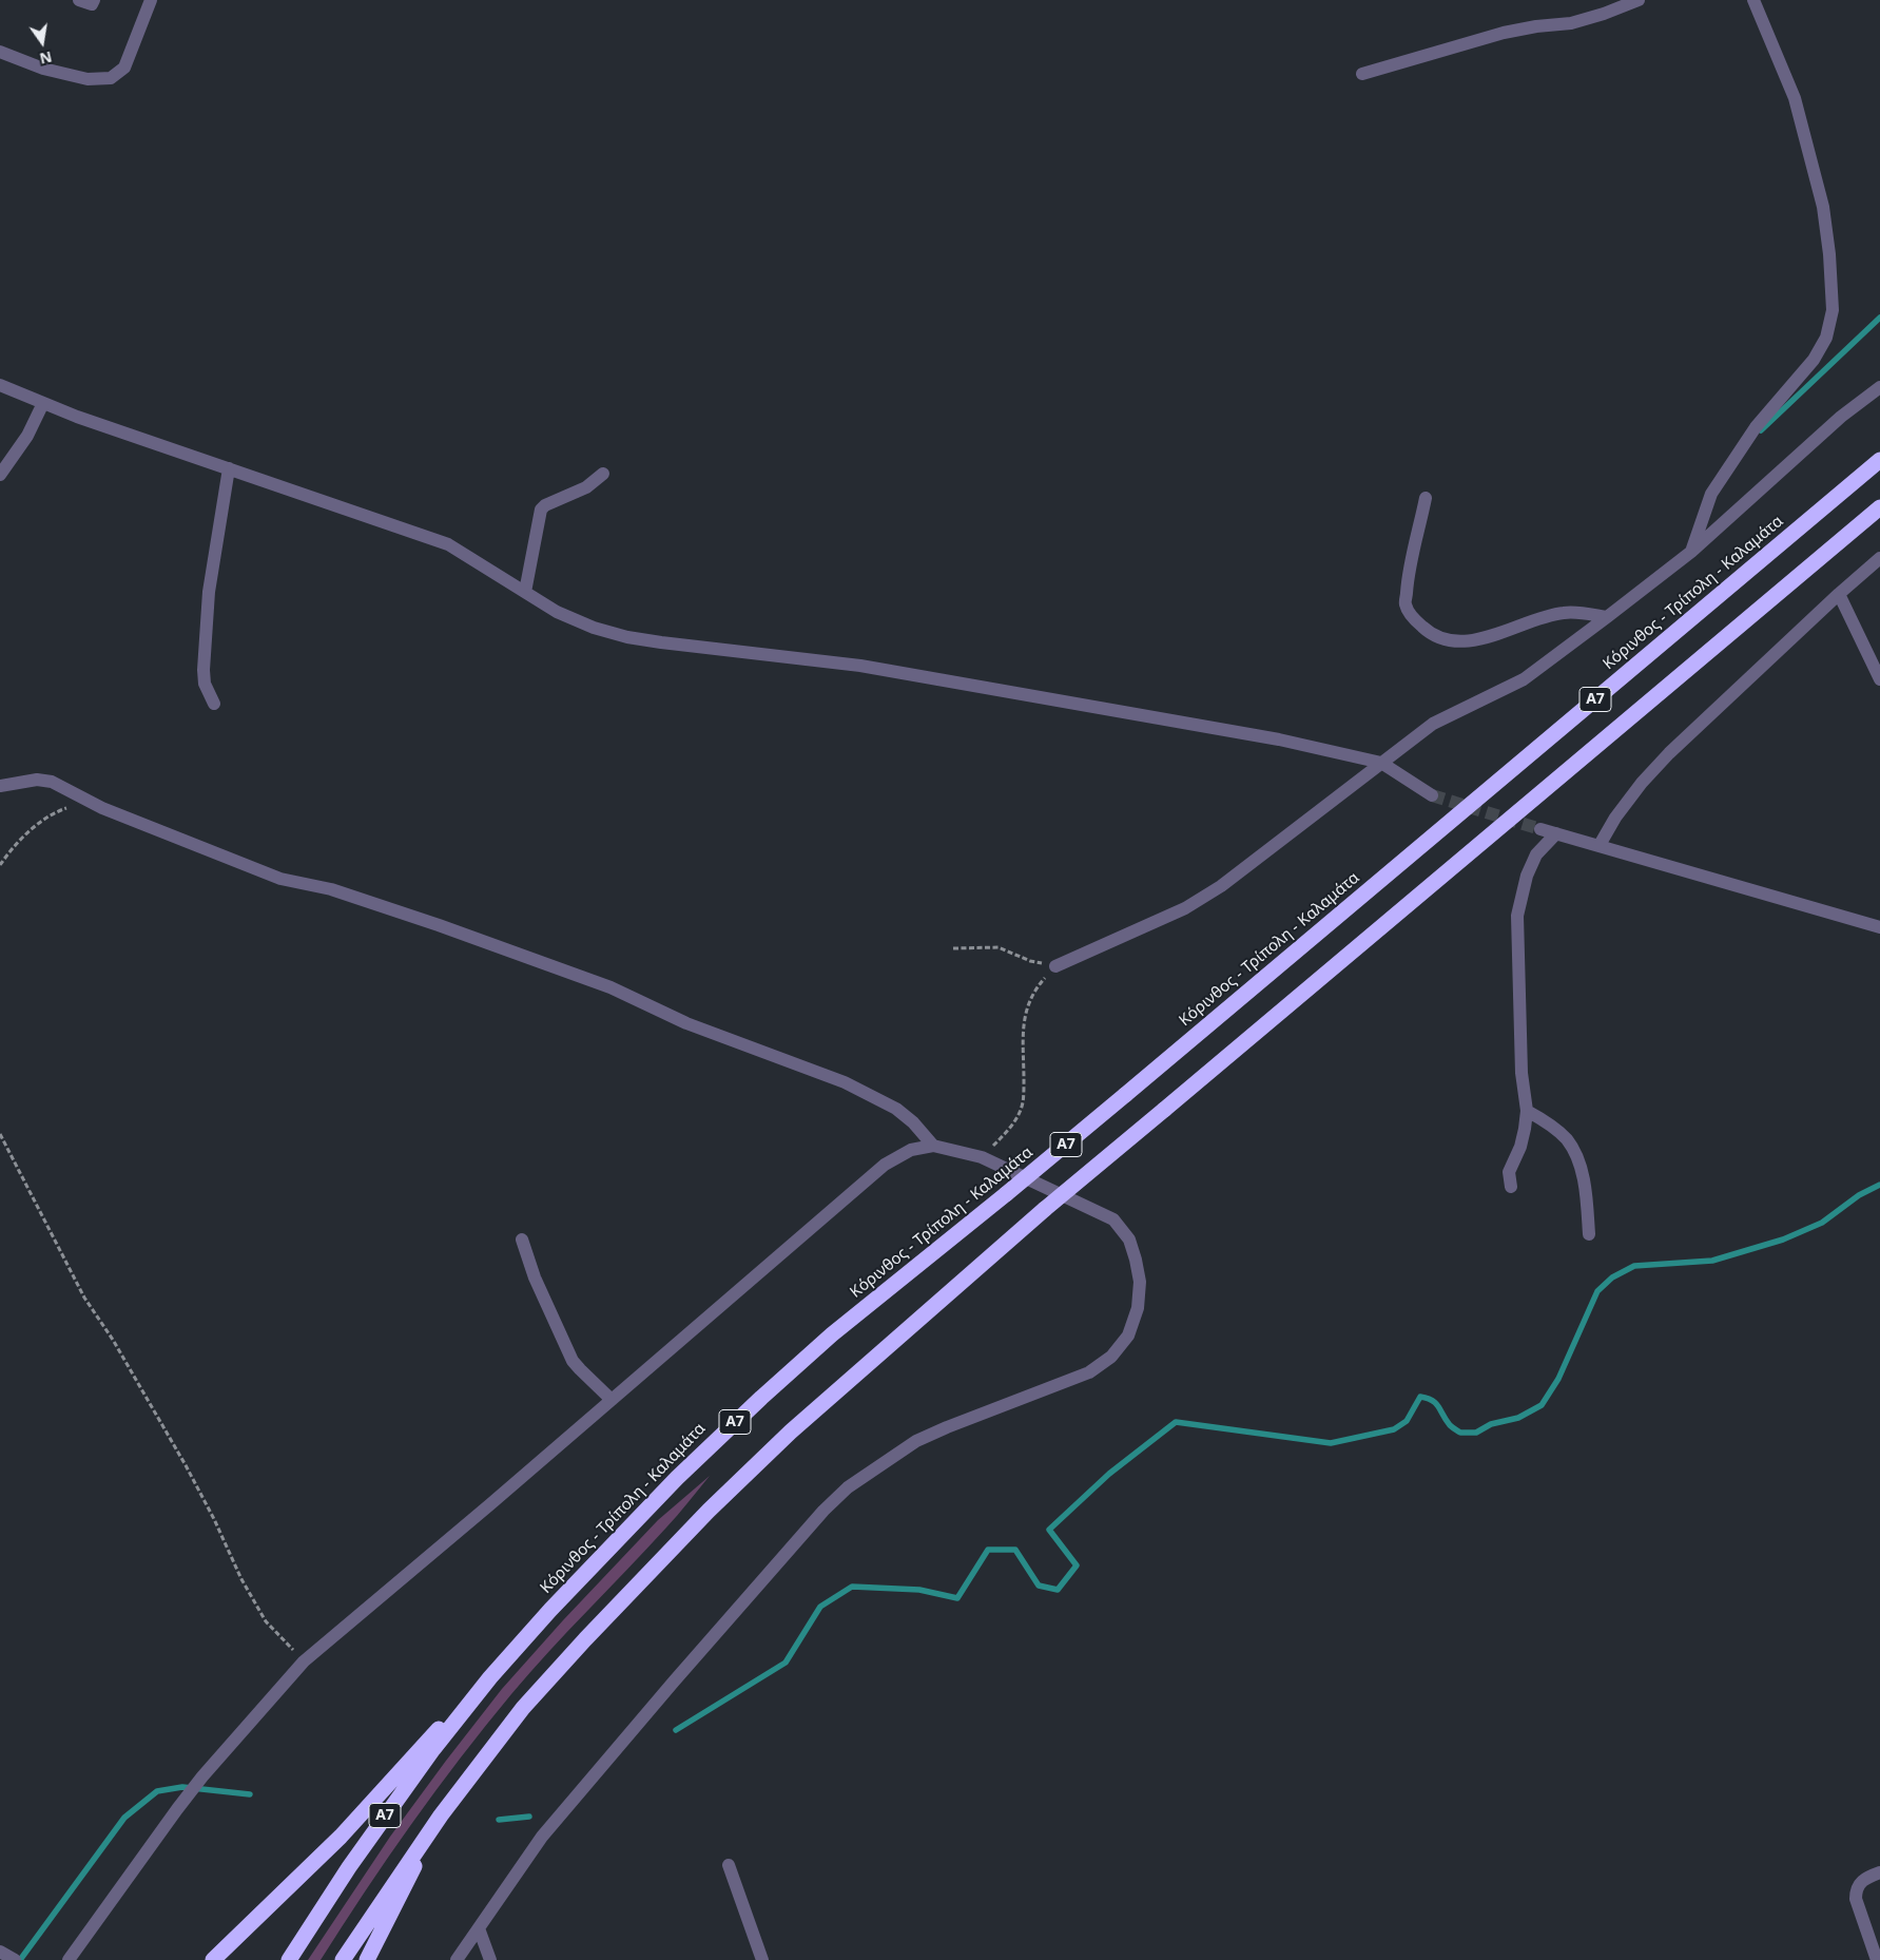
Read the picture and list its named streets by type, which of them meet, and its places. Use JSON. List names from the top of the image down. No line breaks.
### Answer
{"streets":{"highway":["Κόρινθος - Τρίπολη - Καλαμάτα","Α7"]},"north":"bottom"}
